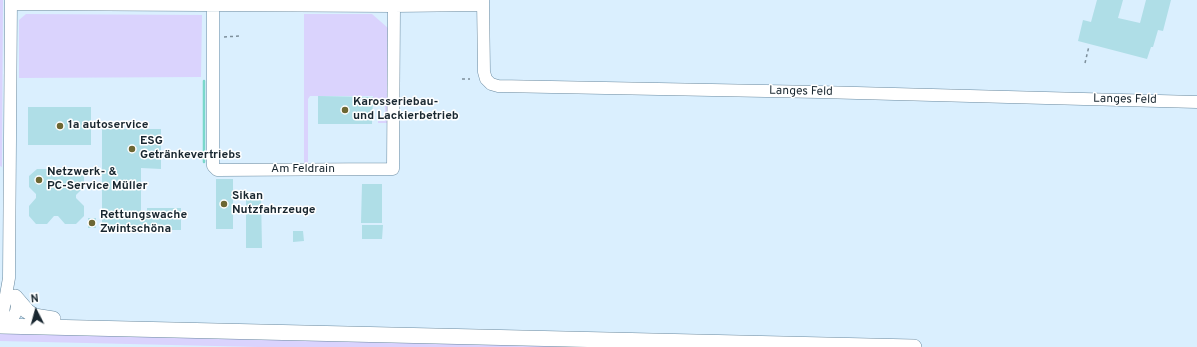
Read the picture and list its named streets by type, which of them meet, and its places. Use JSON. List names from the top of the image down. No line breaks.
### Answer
{"streets":{"street":["Langes Feld","Am Feldrain"]},"places":["Karosseriebau- und Lackierbetrieb","1a autoservice","ESG Getränkevertriebs","Netzwerk- & PC-Service Müller","Sikan Nutzfahrzeuge","Rettungswache Zwintschöna"],"north":"top"}
